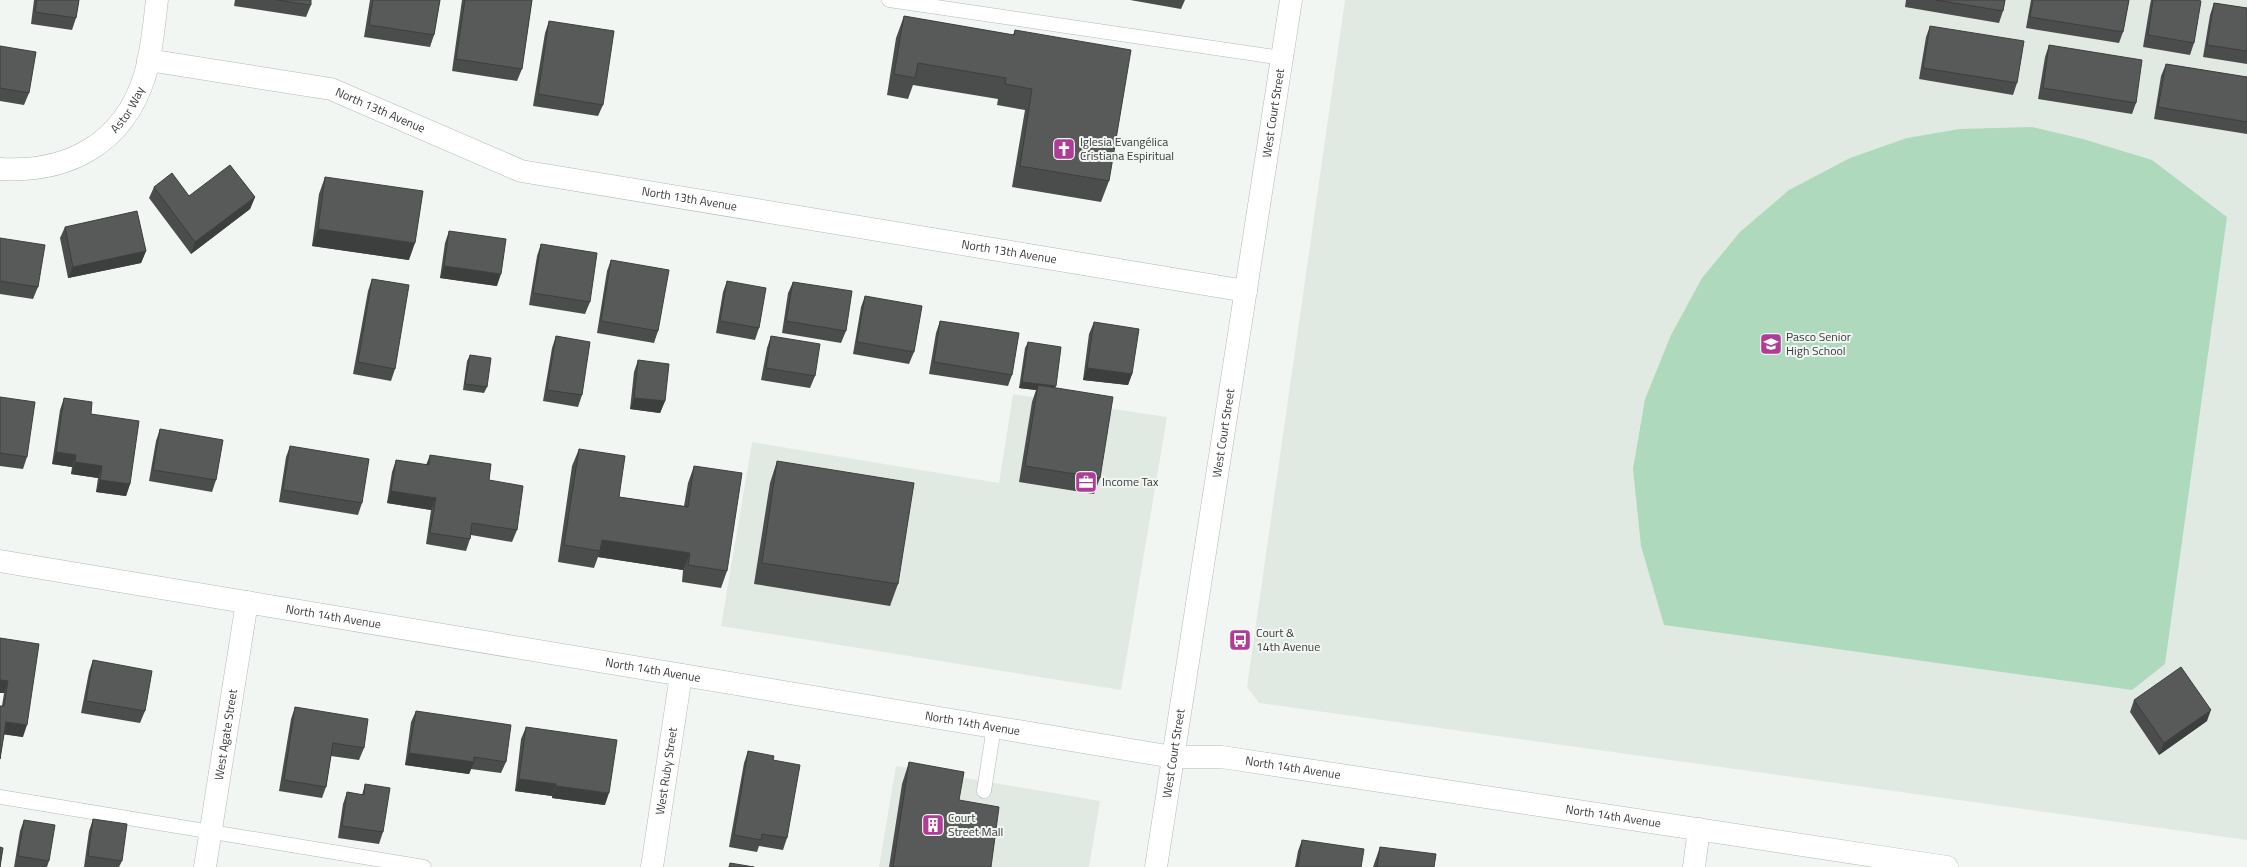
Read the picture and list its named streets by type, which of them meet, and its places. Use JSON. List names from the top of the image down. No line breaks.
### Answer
{"streets":{"street":["Astor Way","North 13th Avenue","West Court Street","North 14th Avenue","West Agate Street","West Ruby Street"]},"crossings":[["Astor Way","North 13th Avenue"],["North 13th Avenue","West Court Street"],["West Court Street","North 14th Avenue"],["North 14th Avenue","West Agate Street"],["North 14th Avenue","West Ruby Street"]],"places":{"church":["Iglesia Evangélica Cristiana Espiritual"],"school or university":["Pasco Senior High School"],"office":["Income Tax"],"bus stop":["Court & 14th Avenue"],"building":["Court Street Mall"]}}
